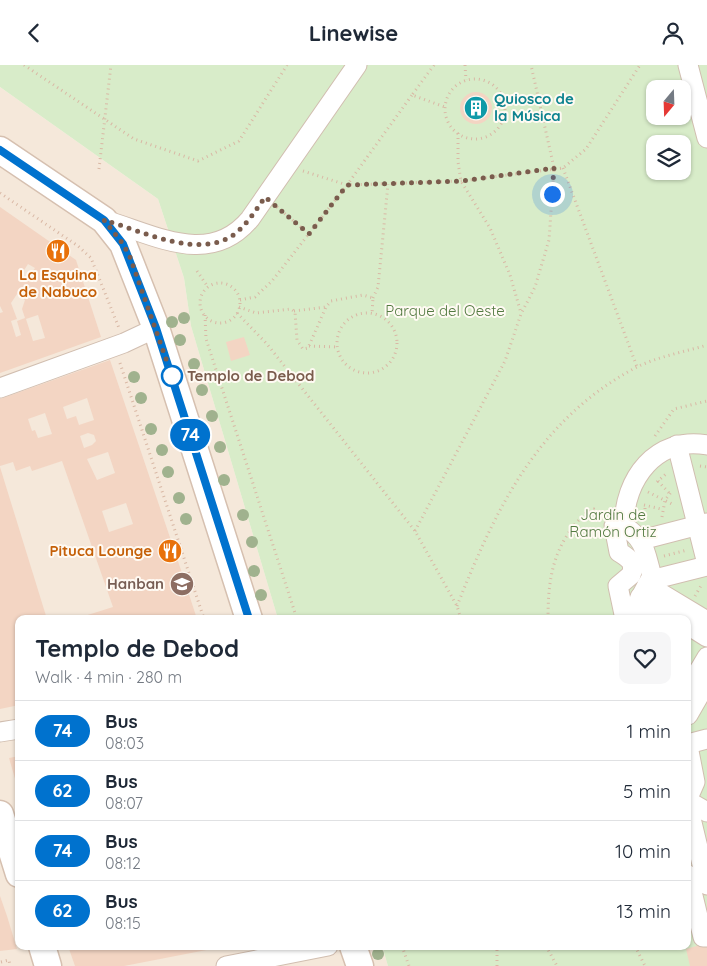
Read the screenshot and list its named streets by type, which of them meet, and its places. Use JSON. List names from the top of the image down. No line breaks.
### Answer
{"parks":["Parque del Oeste","Jardín de Ramón Ortiz"],"places":{"building":["Quiosco de la Música"],"restaurant":["La Esquina de Nabuco","Pituca Lounge"],"other":["Templo de Debod"],"school or university":["Hanban"]},"lines":["bus line 74"],"north":"bottom","page":{"header":"Linewise","on_map":"74","heading":["Templo de Debod","Walk · 4 min · 280 m"],"list":[{"mark":"74","name":"Bus","note":"08:03","value":"1 min"},{"mark":"62","name":"Bus","note":"08:07","value":"5 min"},{"mark":"74","name":"Bus","note":"08:12","value":"10 min"},{"mark":"62","name":"Bus","note":"08:15","value":"13 min"}]}}
